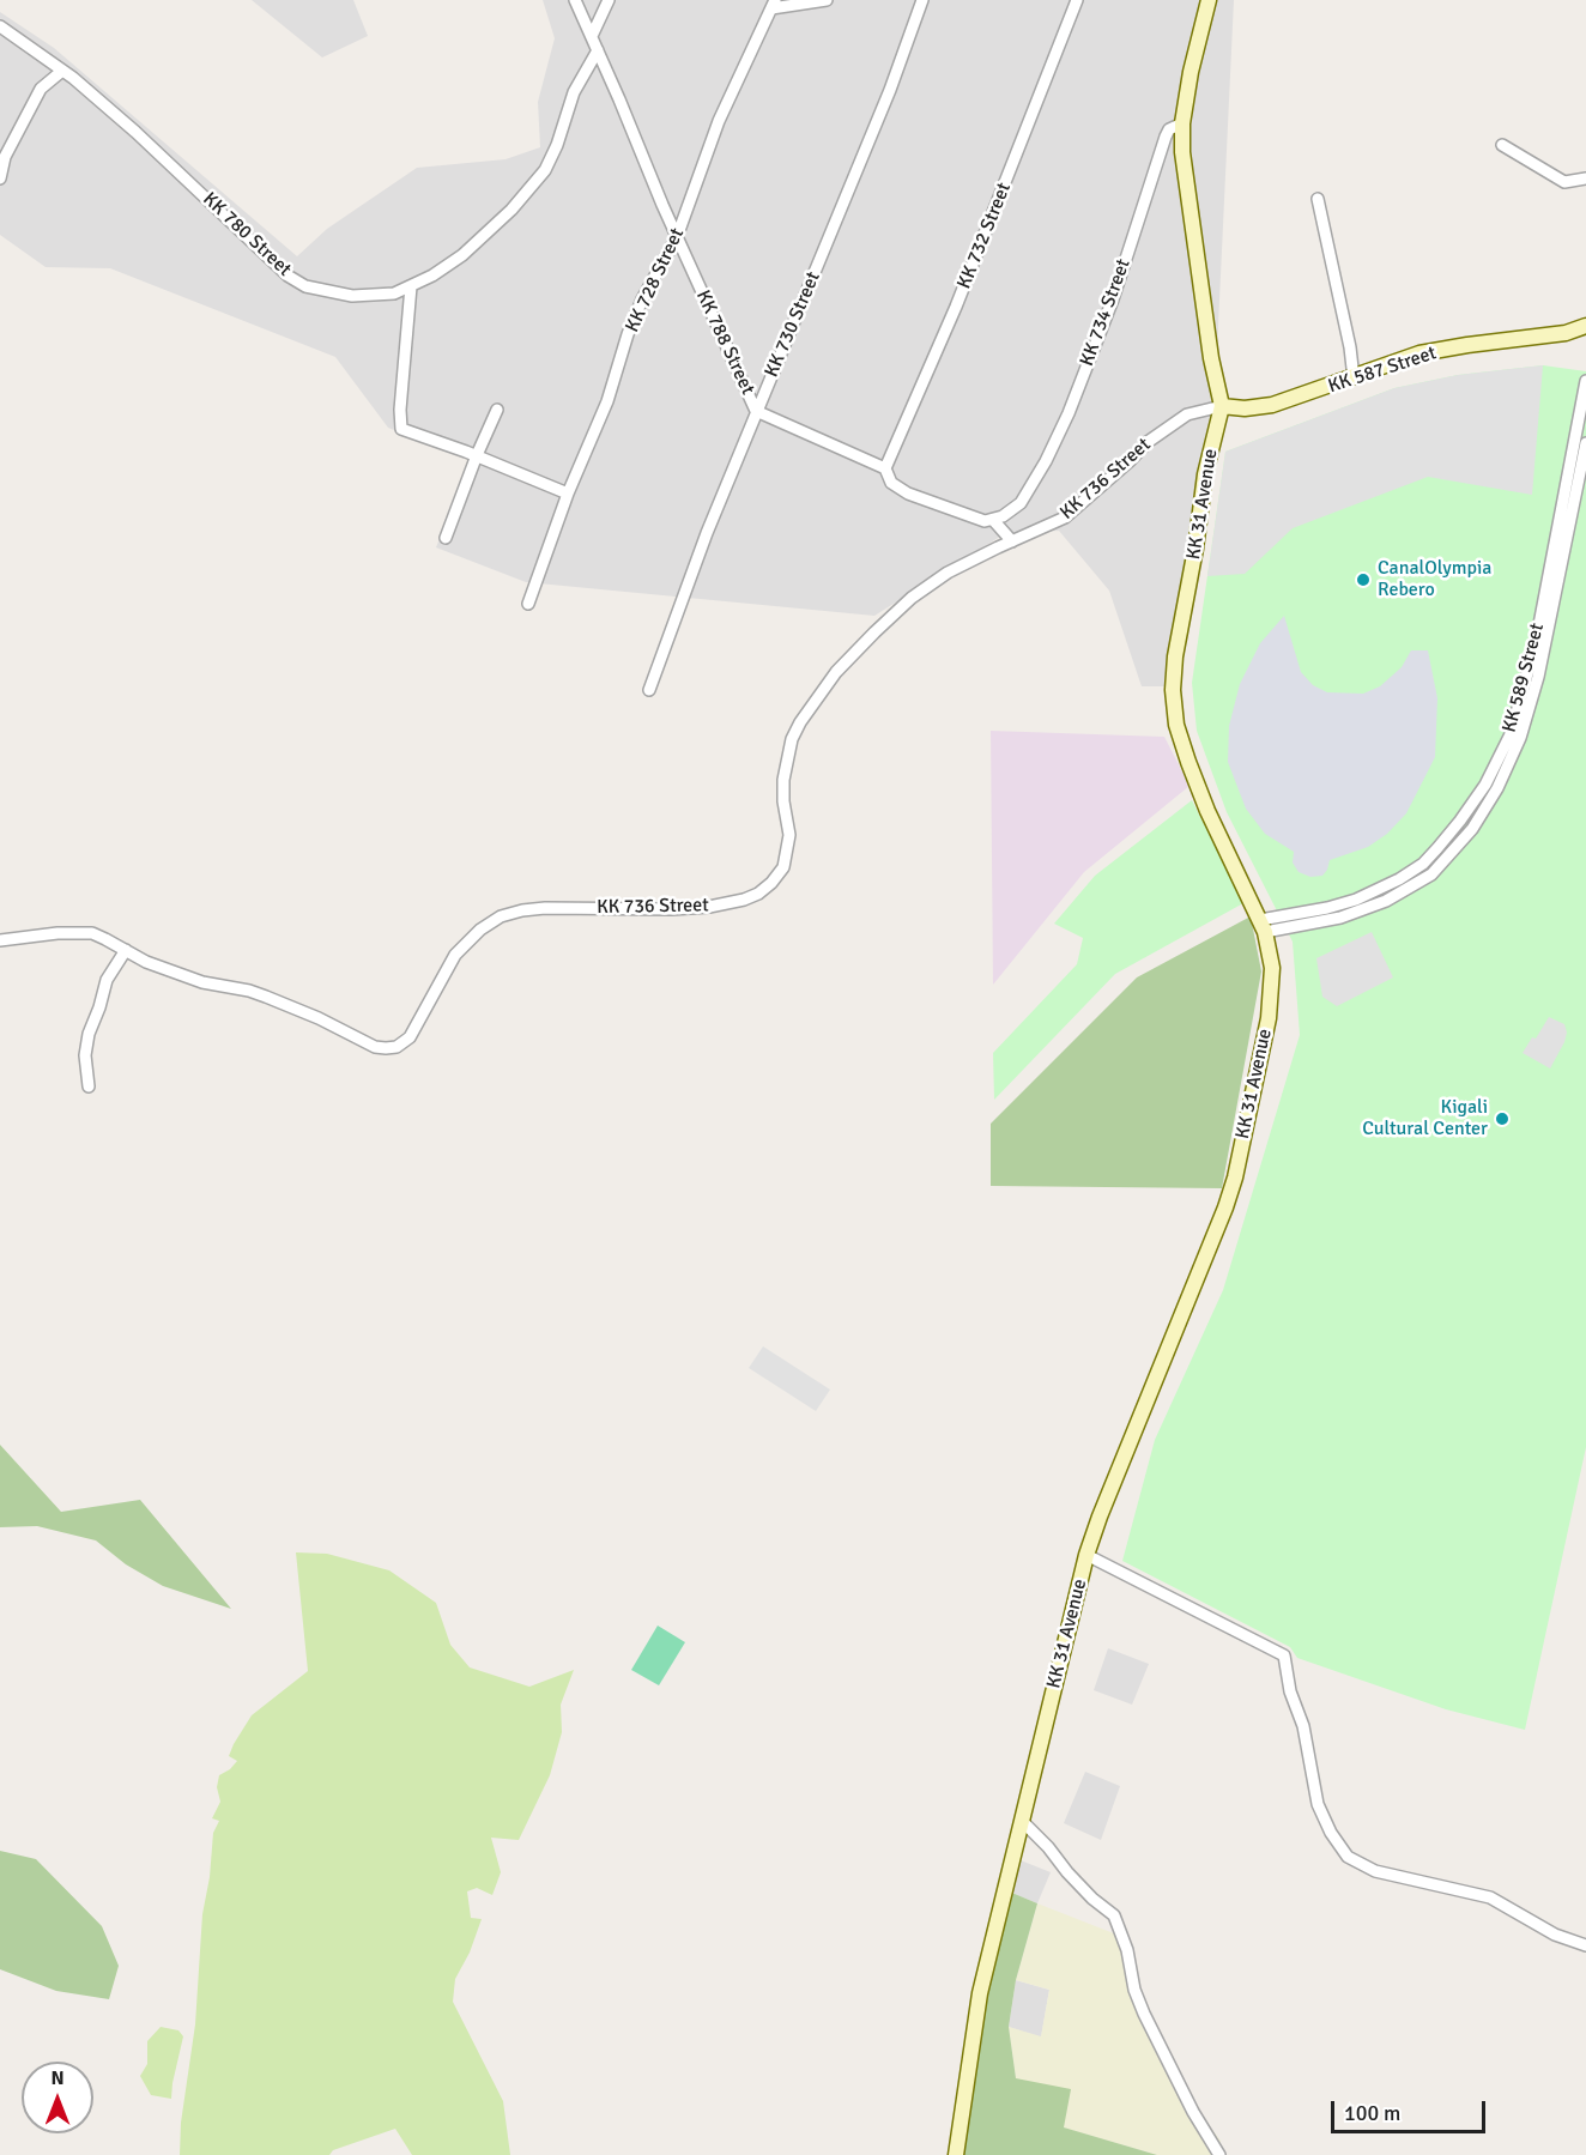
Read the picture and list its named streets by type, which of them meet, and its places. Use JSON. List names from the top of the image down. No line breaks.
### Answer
{"streets":{"main road":["KK 587 Street","KK 31 Avenue"],"street":["KK 780 Street","KK 732 Street","KK 728 Street","KK 734 Street","KK 730 Street","KK 788 Street","KK 736 Street","KK 589 Street"]},"crossings":[["KK 780 Street","KK 788 Street"],["KK 732 Street","KK 788 Street"],["KK 728 Street","KK 788 Street"],["KK 734 Street","KK 788 Street"],["KK 734 Street","KK 31 Avenue"],["KK 730 Street","KK 788 Street"],["KK 587 Street","KK 736 Street"],["KK 587 Street","KK 31 Avenue"],["KK 736 Street","KK 31 Avenue"],["KK 31 Avenue","KK 589 Street"]],"places":["CanalOlympia Rebero","Kigali Cultural Center"],"scale_bar":"100 m","north":"top"}
